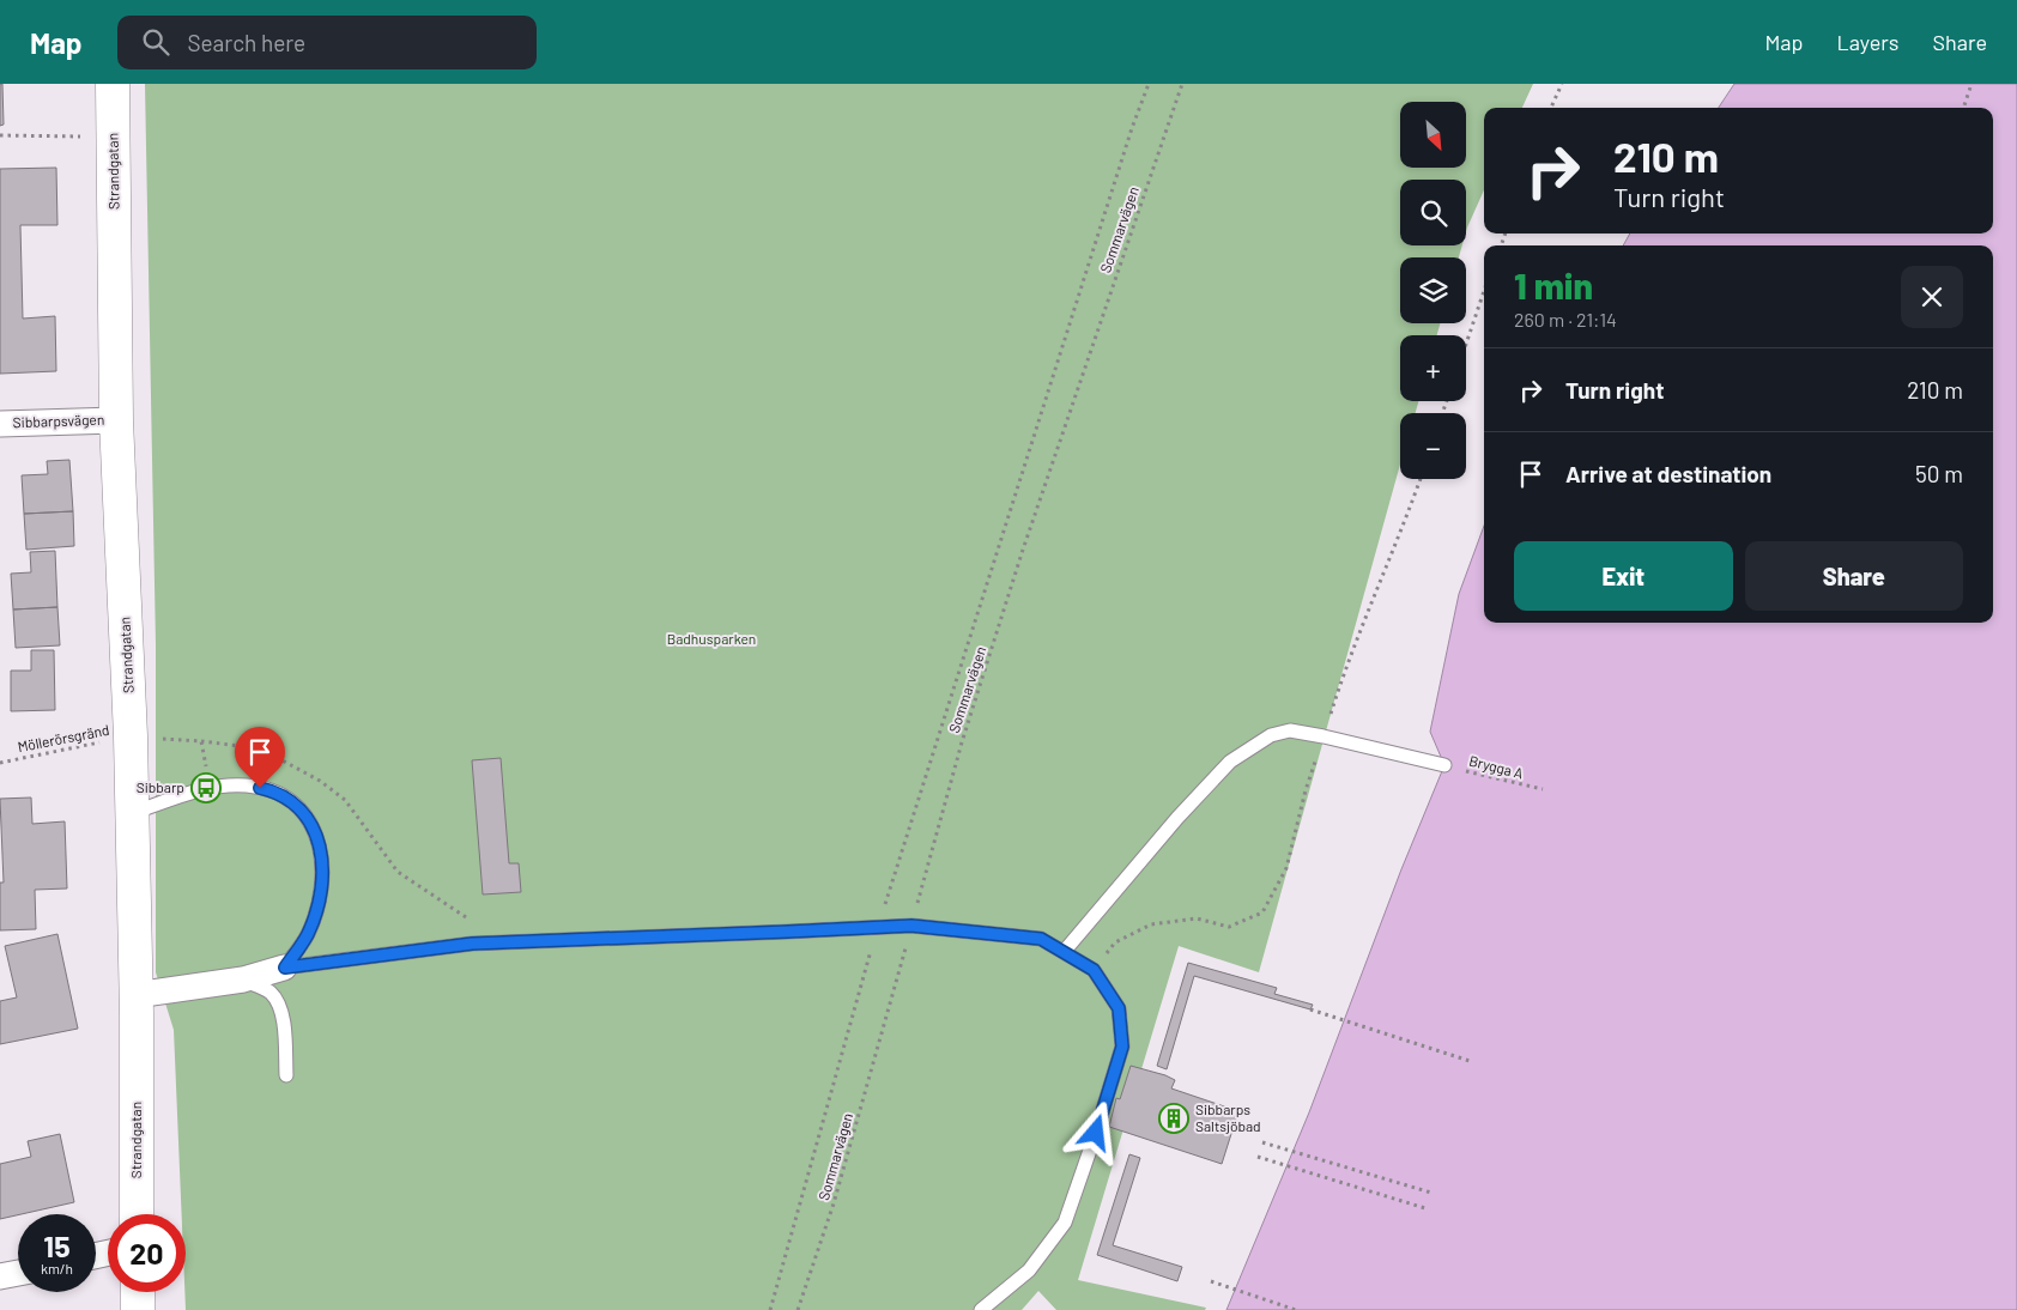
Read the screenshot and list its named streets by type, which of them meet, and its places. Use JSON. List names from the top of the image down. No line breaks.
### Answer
{"streets":{"street":["Strandgatan","Sibbarpsvägen"],"path":["Sommarvägen","Möllerörsgränd","Brygga A"]},"crossings":[["Strandgatan","Sibbarpsvägen"],["Strandgatan","Möllerörsgränd"]],"parks":["Badhusparken"],"places":{"bus stop":["Sibbarp"],"building":["Sibbarps Saltsjöbad"]},"north":"bottom right","page":{"header":"Map","search":"Search here","nav":["Map","Layers","Share"],"map_buttons":["+","−"],"turn":["210 m","Turn right"],"heading":["1 min","260 m · 21:14"],"list":[{"name":"Turn right","value":"210 m"},{"name":"Arrive at destination","value":"50 m"}],"buttons":["Exit","Share"],"speed":"15 km/h","limit":"20"}}
